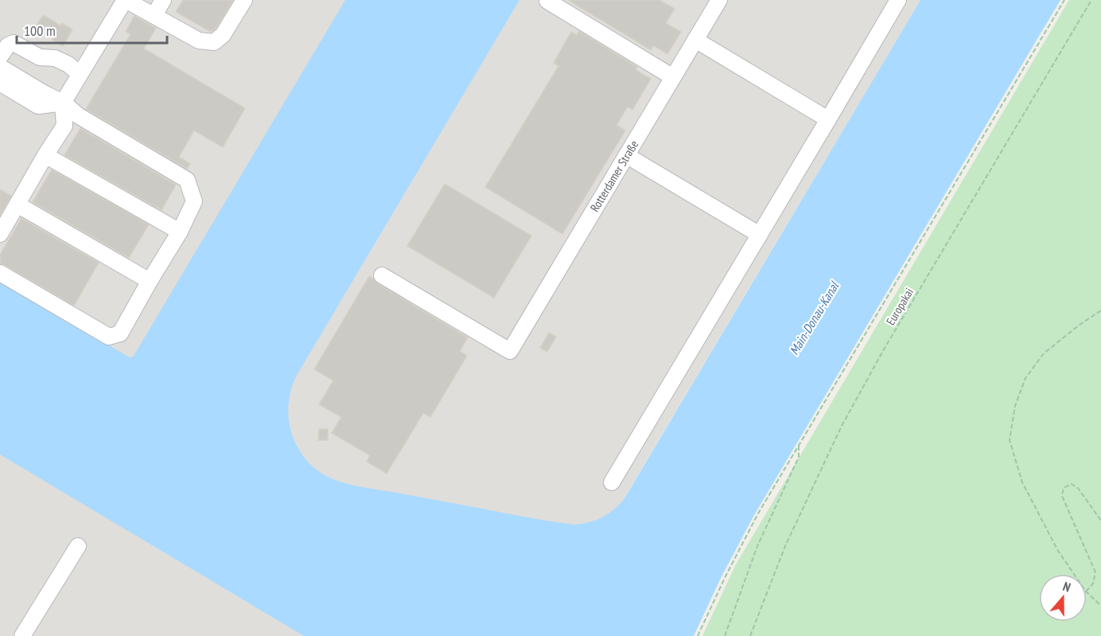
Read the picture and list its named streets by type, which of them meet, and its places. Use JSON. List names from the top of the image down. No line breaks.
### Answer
{"streets":{"street":["Rotterdamer Straße"],"path":["Europakai"]},"water":["Main-Donau-Kanal"],"scale_bar":"100 m","north":"top"}
